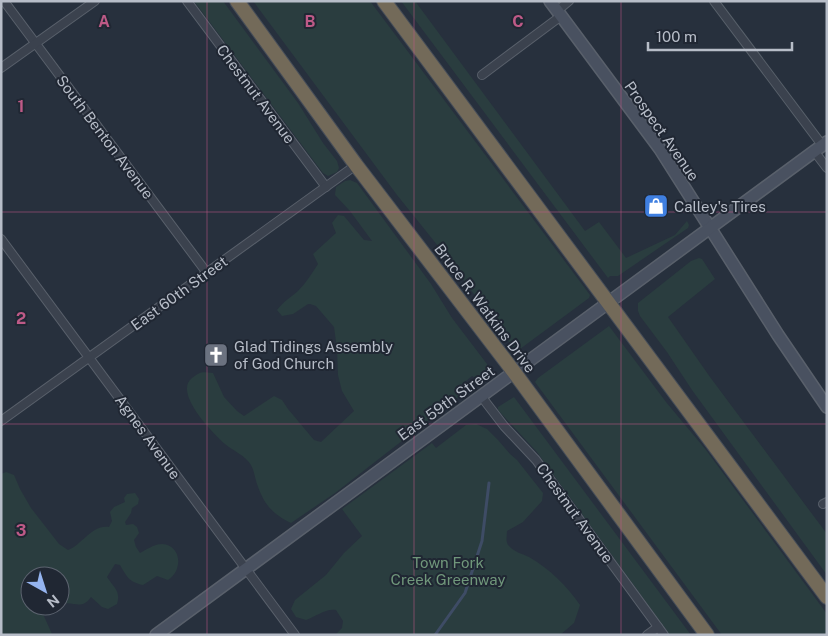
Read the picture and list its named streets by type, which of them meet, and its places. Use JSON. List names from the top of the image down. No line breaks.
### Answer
{"streets":{"highway":["Bruce R. Watkins Drive"],"street":["Chestnut Avenue","Prospect Avenue","South Benton Avenue","East 60th Street","East 59th Street","Agnes Avenue"]},"crossings":[["Chestnut Avenue","East 60th Street"],["Chestnut Avenue","East 59th Street"],["Prospect Avenue","East 59th Street"],["South Benton Avenue","East 60th Street"],["East 60th Street","Bruce R. Watkins Drive"],["East 60th Street","Agnes Avenue"],["Bruce R. Watkins Drive","East 59th Street"],["East 59th Street","Agnes Avenue"]],"parks":["Town Fork Creek Greenway"],"places":{"shop":["Calley's Tires"],"church":["Glad Tidings Assembly of God Church"]},"scale_bar":"100 m","north":"bottom right","grid":{"columns":["A","B","C"],"rows":["1","2","3"]}}
